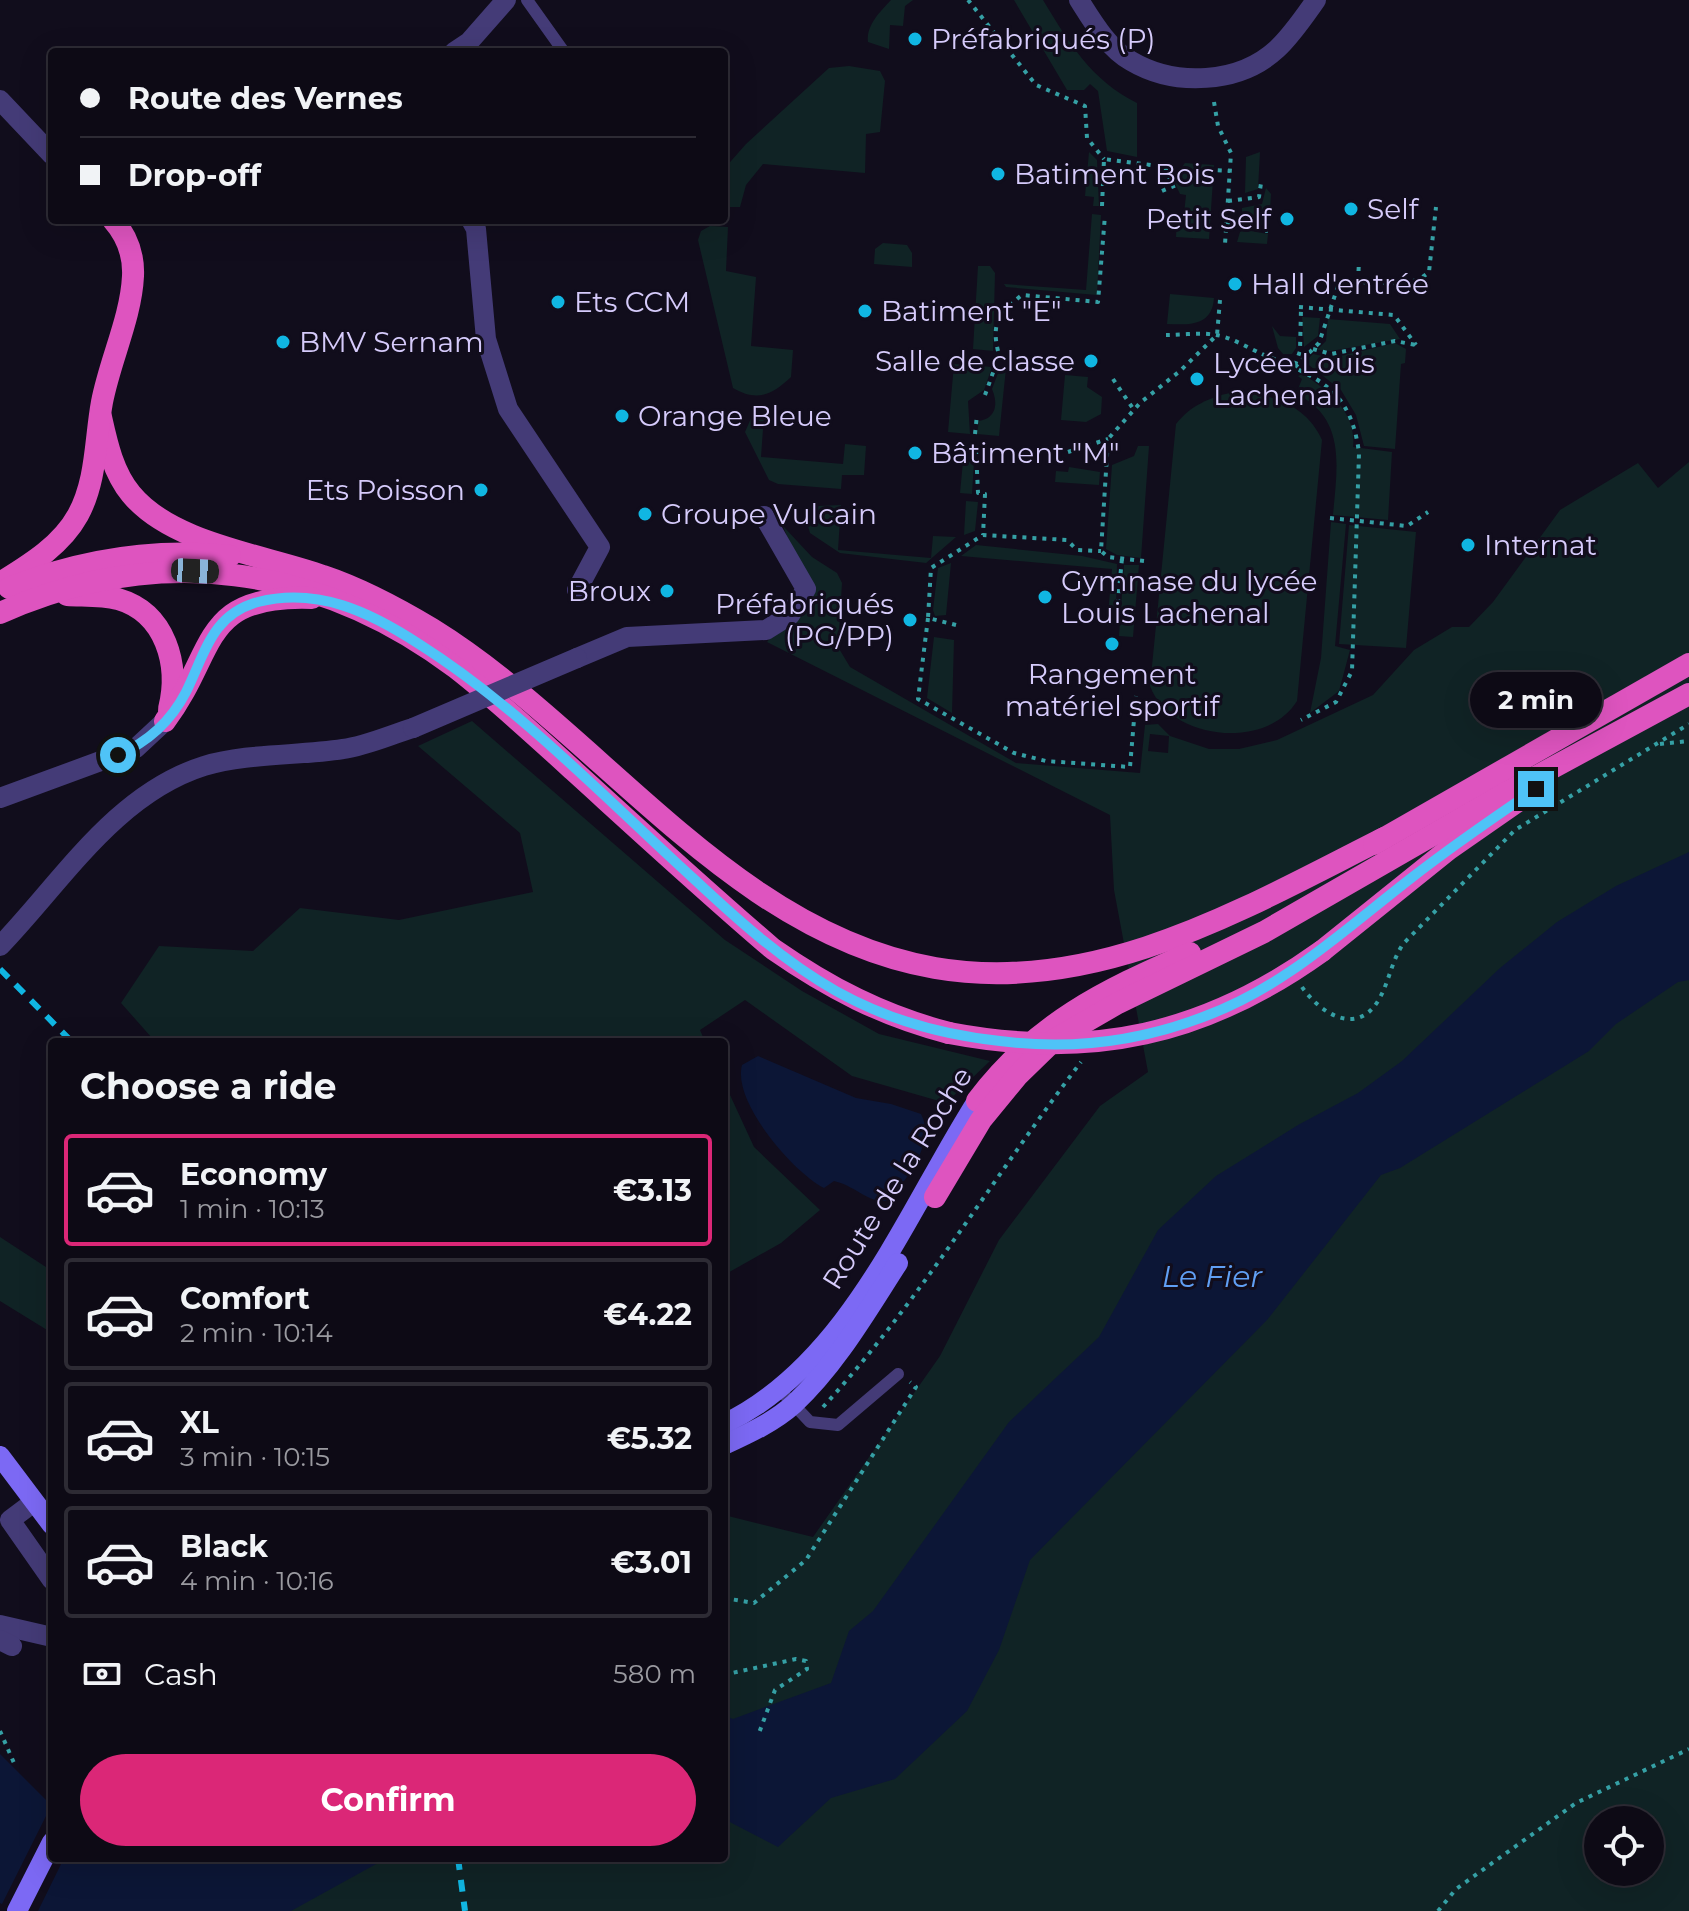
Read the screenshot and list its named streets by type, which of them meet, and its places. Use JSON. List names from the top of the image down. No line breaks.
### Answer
{"streets":{"highway":["Route de la Roche"]},"water":["Le Fier"],"places":["Préfabriqués (P)","Batiment Bois","Self","Petit Self","Hall d'entrée","Ets CCM","Batiment \"E\"","BMV Sernam","Salle de classe","Lycée Louis Lachenal","Orange Bleue","Bâtiment \"M\"","Ets Poisson","Groupe Vulcain","Internat","Broux","Gymnase du lycée Louis Lachenal","Préfabriqués (PG/PP)","Rangement matériel sportif"],"page":{"banner":["Route des Vernes","Drop-off"],"bubble":"2 min","heading":"Choose a ride","list":[{"name":"Economy","note":"1 min · 10:13","value":"€3.13"},{"name":"Comfort","note":"2 min · 10:14","value":"€4.22"},{"name":"XL","note":"3 min · 10:15","value":"€5.32"},{"name":"Black","note":"4 min · 10:16","value":"€3.01"}],"pay":["Cash","580 m"],"buttons":"Confirm"}}
